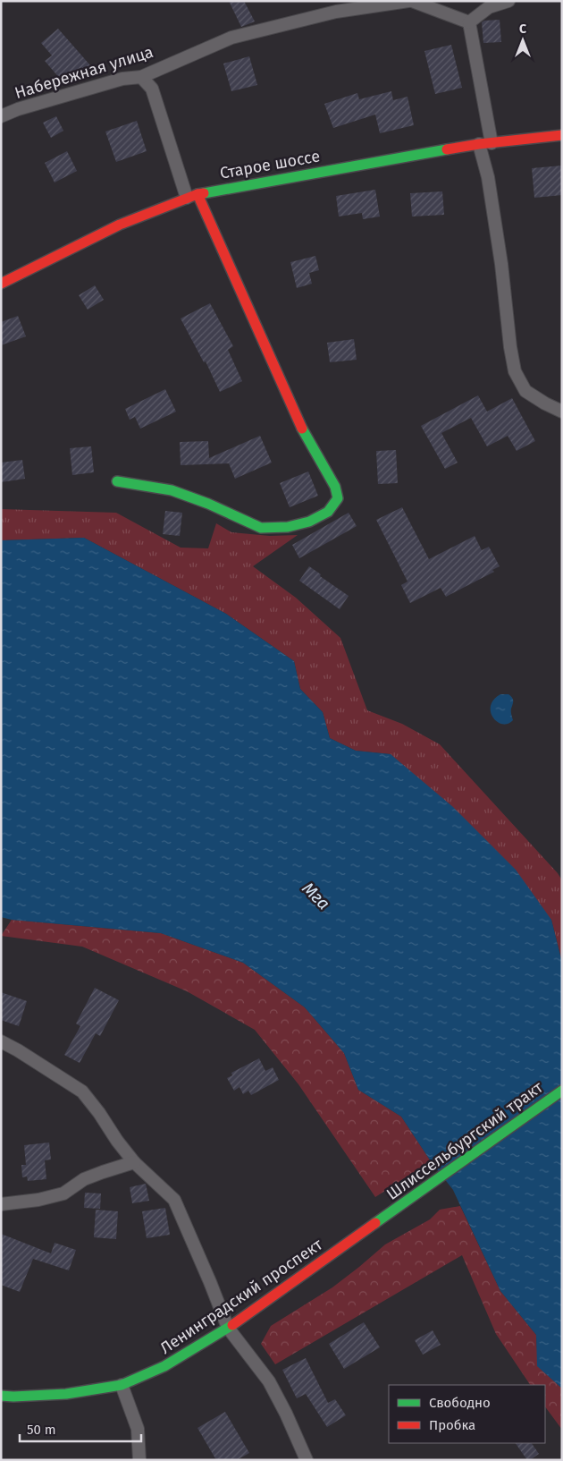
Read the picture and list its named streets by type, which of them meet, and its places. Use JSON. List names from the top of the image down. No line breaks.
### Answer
{"streets":{"street":["Набережная улица","Старое шоссе","Шлиссельбургский тракт","Ленинградский проспект"]},"crossings":[["Шлиссельбургский тракт","Ленинградский проспект"]],"water":["Мга"],"legend":["Свободно","Пробка"],"scale_bar":"50 m","north":"top"}
